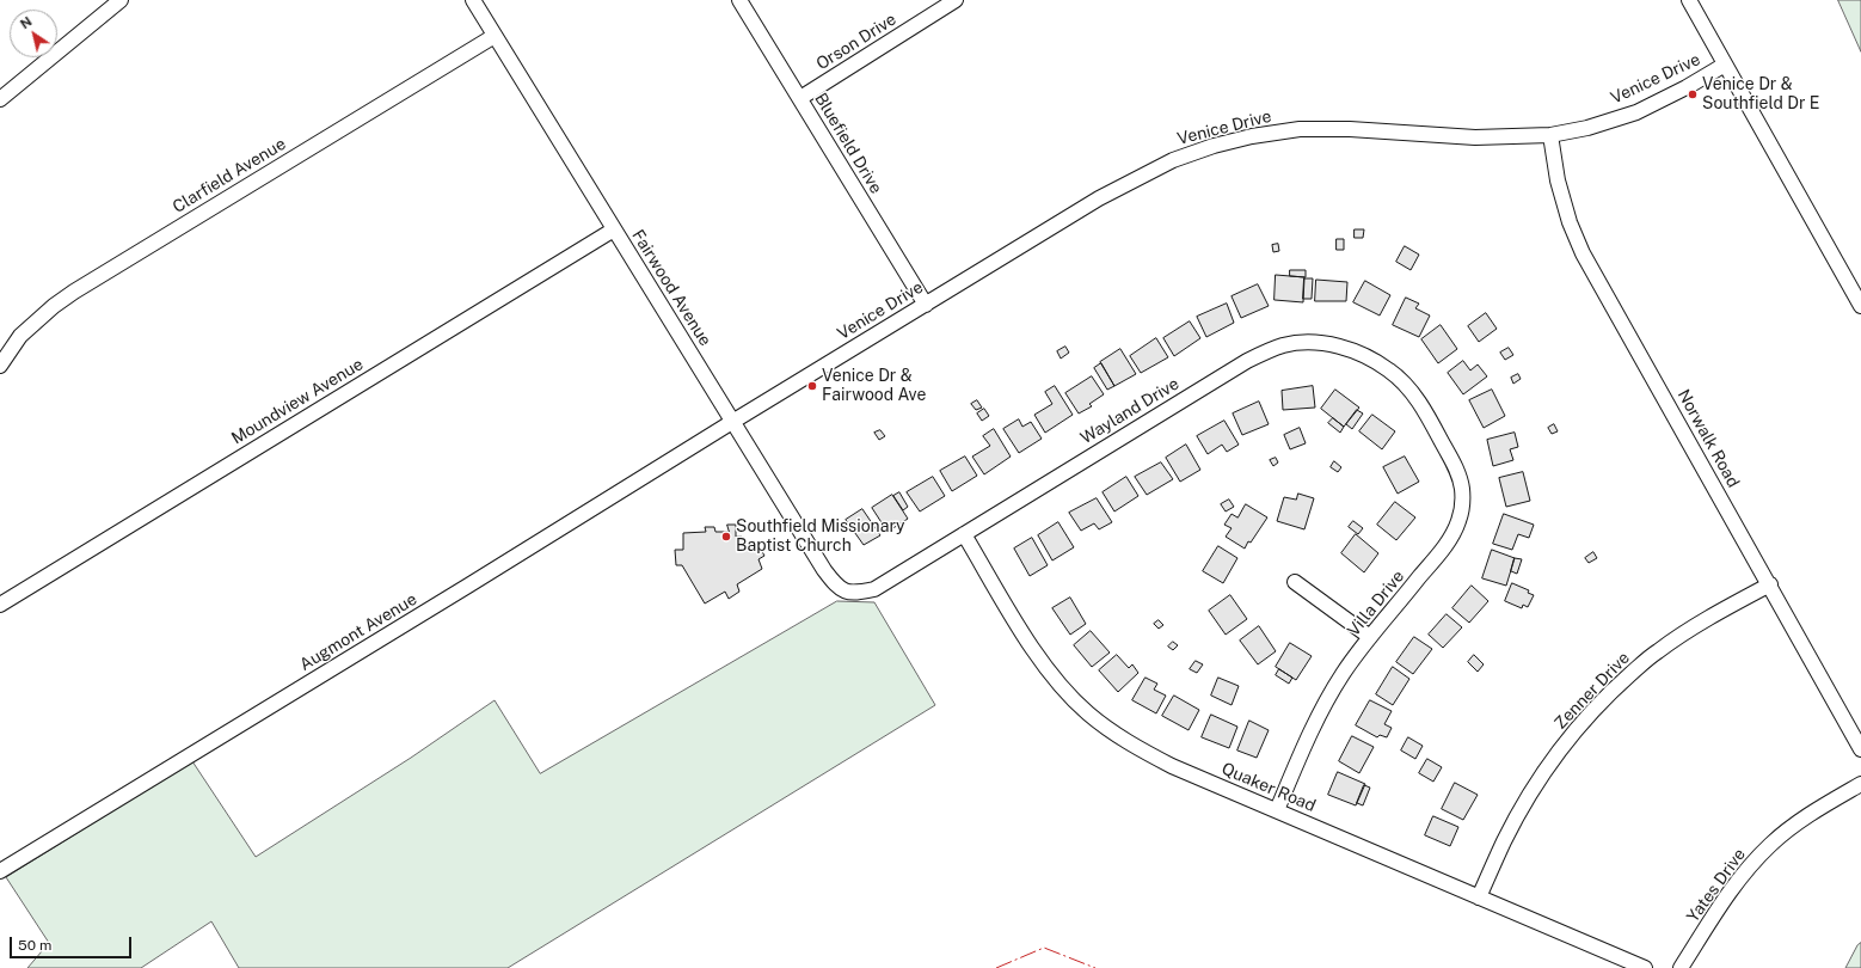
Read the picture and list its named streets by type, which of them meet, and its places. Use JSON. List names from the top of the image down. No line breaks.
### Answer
{"streets":{"street":["Orson Drive","Venice Drive","Bluefield Drive","Clarfield Avenue","Fairwood Avenue","Moundview Avenue","Wayland Drive","Norwalk Road","Villa Drive","Augmont Avenue","Zenner Drive","Quaker Road","Yates Drive"]},"crossings":[["Orson Drive","Bluefield Drive"],["Venice Drive","Bluefield Drive"],["Venice Drive","Fairwood Avenue"],["Venice Drive","Norwalk Road"],["Venice Drive","Augmont Avenue"],["Clarfield Avenue","Fairwood Avenue"],["Fairwood Avenue","Moundview Avenue"],["Fairwood Avenue","Wayland Drive"],["Fairwood Avenue","Augmont Avenue"],["Wayland Drive","Villa Drive"],["Wayland Drive","Quaker Road"],["Norwalk Road","Zenner Drive"],["Villa Drive","Quaker Road"],["Zenner Drive","Quaker Road"]],"places":["Venice Dr & Southfield Dr E","Venice Dr & Fairwood Ave","Southfield Missionary Baptist Church"],"scale_bar":"50 m","north":"top left"}
